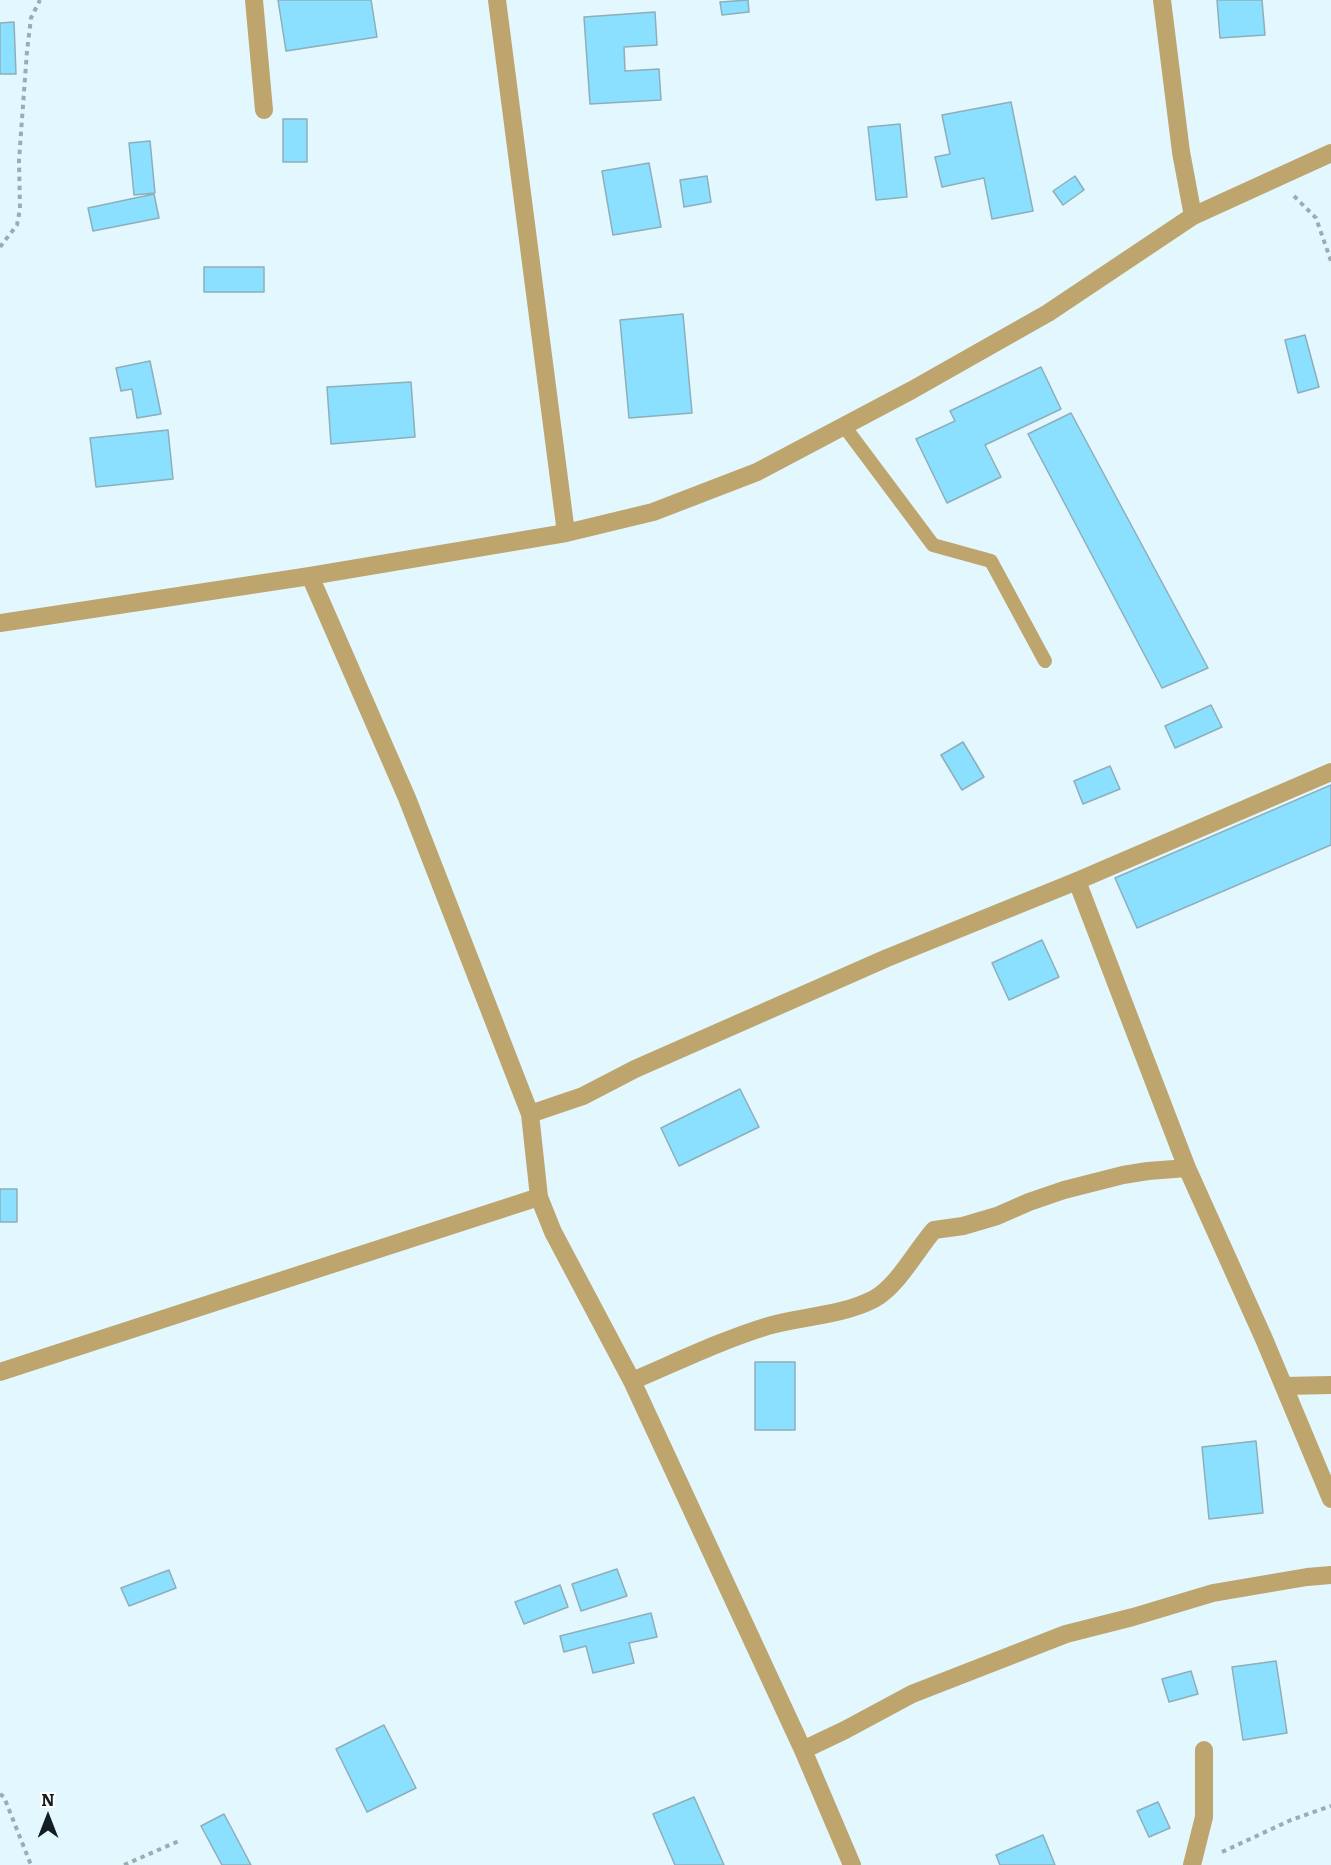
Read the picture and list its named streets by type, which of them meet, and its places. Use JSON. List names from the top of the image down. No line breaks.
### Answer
{"north":"top"}
